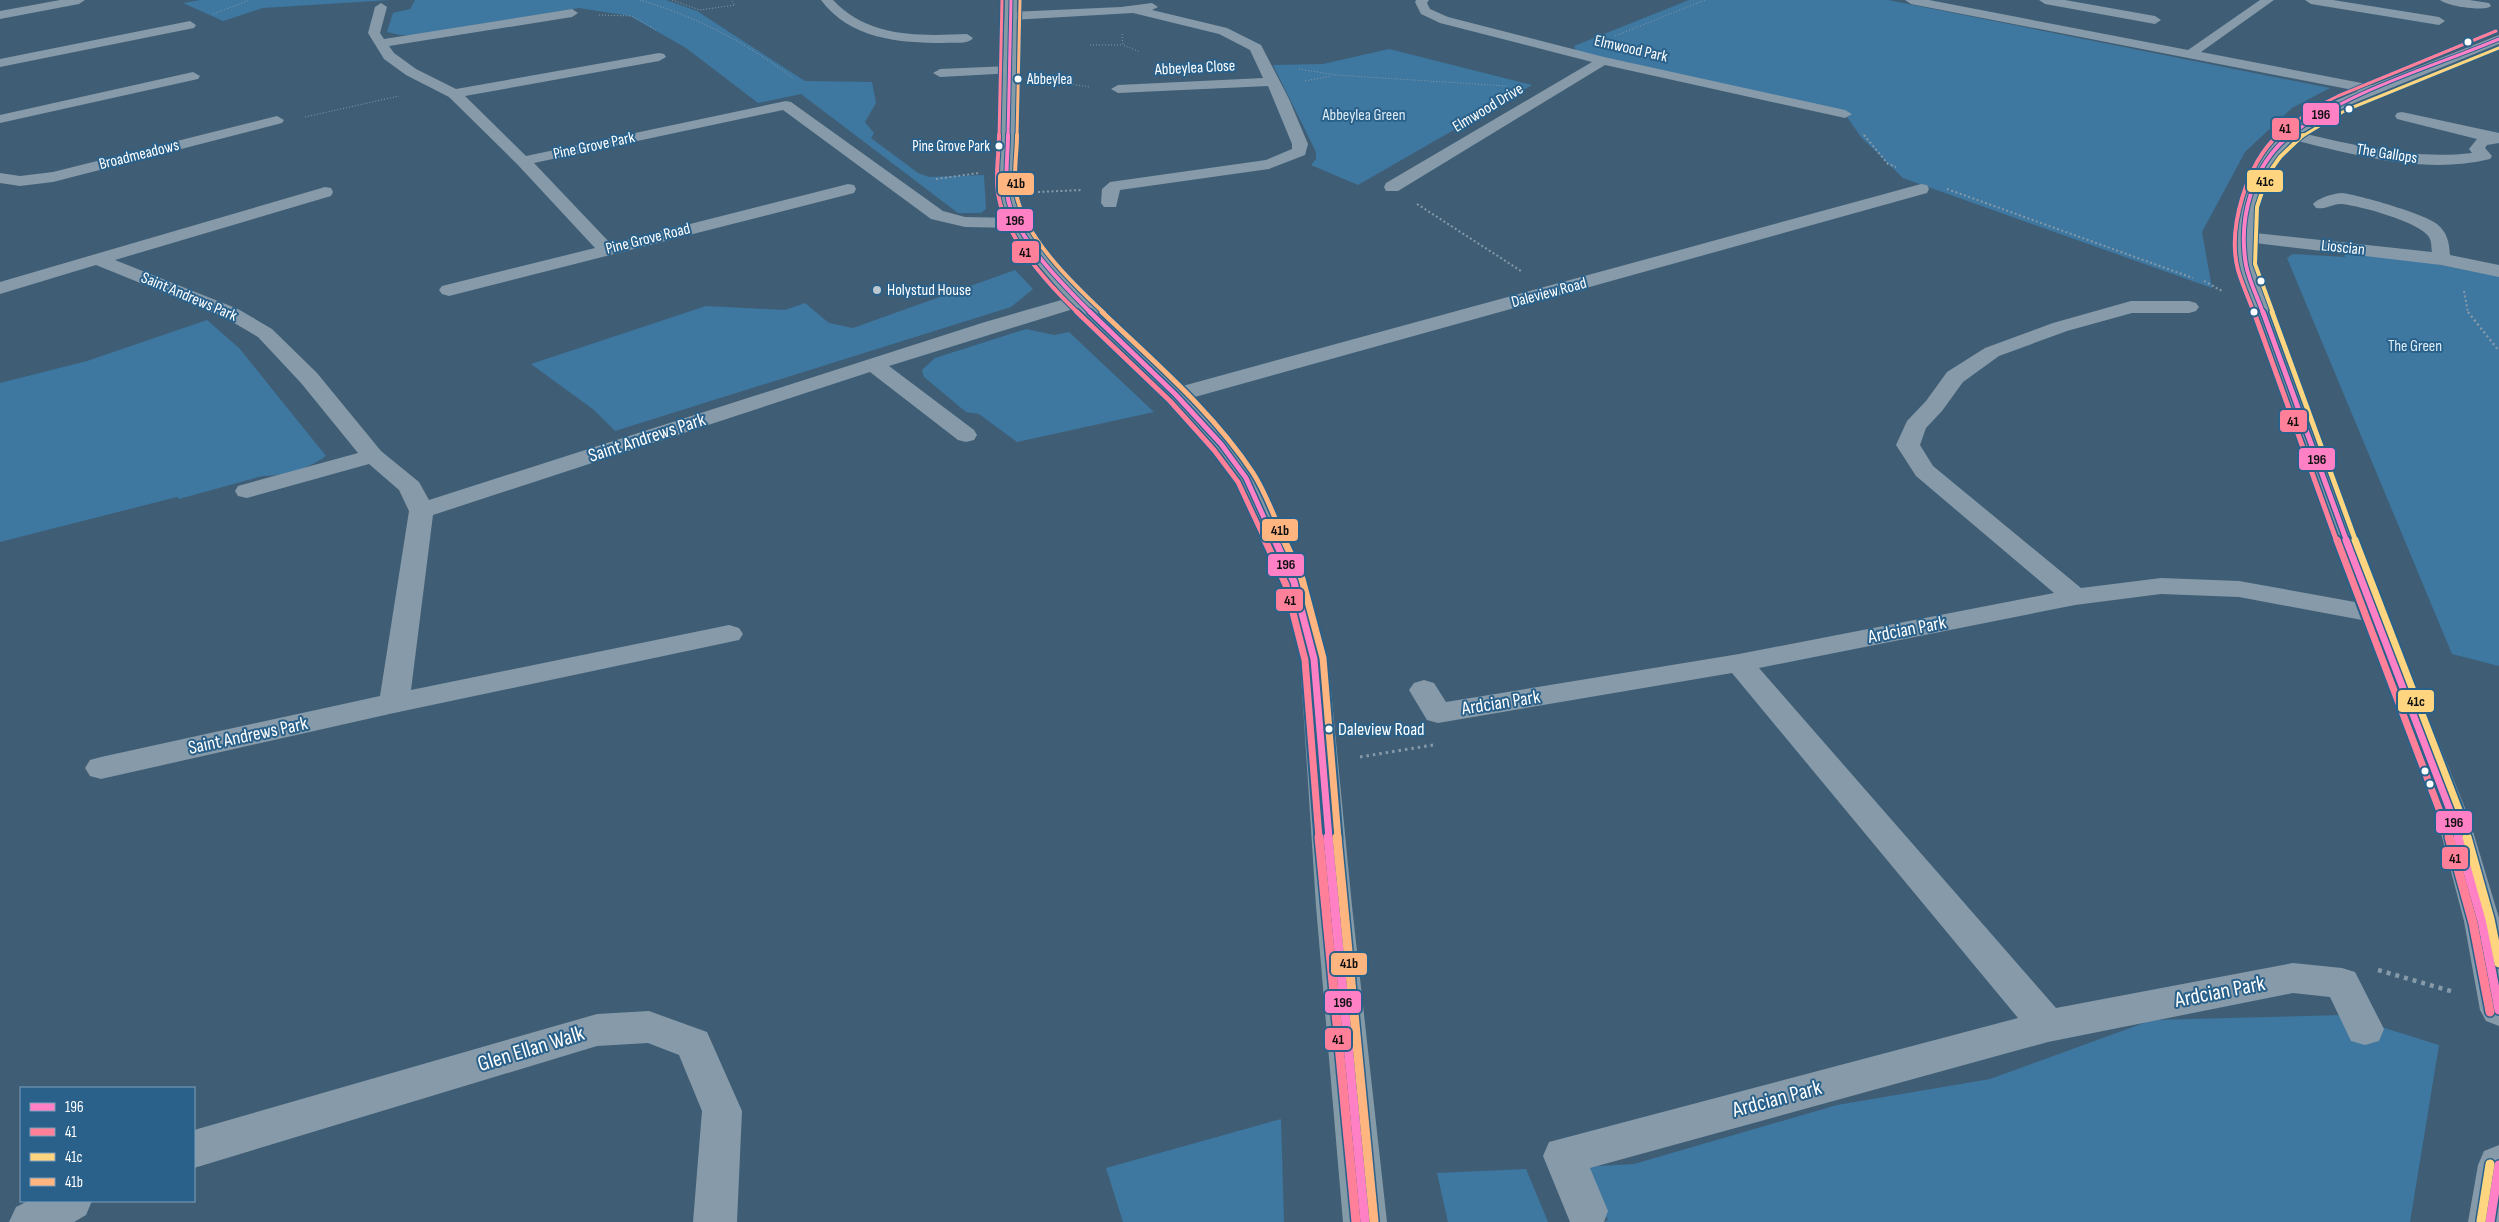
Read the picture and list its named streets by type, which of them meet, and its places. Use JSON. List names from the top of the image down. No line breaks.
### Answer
{"streets":{"street":["Elmwood Park","Abbeylea Close","Elmwood Drive","Pine Grove Park","The Gallops","Broadmeadows","Pine Grove Road","Lioscian","Daleview Road","Saint Andrews Park","Ardcian Park","Glen Ellan Walk"]},"crossings":[["Elmwood Park","Elmwood Drive"],["Pine Grove Park","Pine Grove Road"]],"parks":["Abbeylea Green","The Green"],"places":["Abbeylea","Pine Grove Park","Holystud House","Daleview Road"],"lines":["transit line 196","transit line 41","transit line 41b","transit line 41c"],"legend":["196","41","41c","41b"]}
